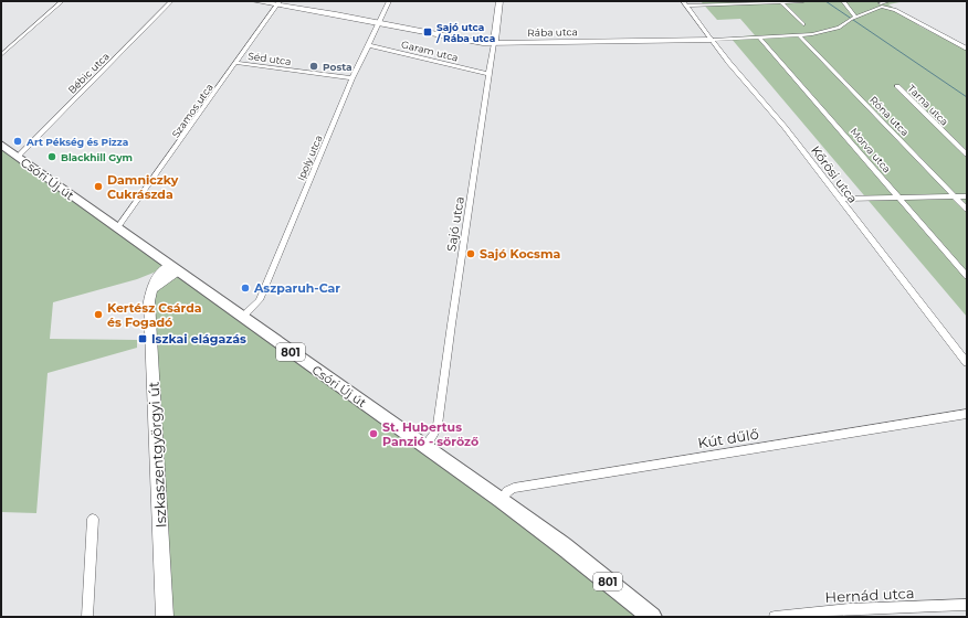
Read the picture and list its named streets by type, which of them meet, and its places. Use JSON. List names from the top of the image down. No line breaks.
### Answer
{"streets":{"main road":["Csóri Új út","801"],"street":["Rába utca","Garam utca","Séd utca","Bébic utca","Tarna utca","Szamos utca","Róna utca","Morva utca","Ipoly utca","Kőrösi utca","Sajó utca","Kút dűlő","Iszkaszentgyörgyi út","Hernád utca"]},"crossings":[["Rába utca","Szamos utca"],["Rába utca","Róna utca"],["Rába utca","Morva utca"],["Rába utca","Ipoly utca"],["Rába utca","Kőrösi utca"],["Rába utca","Sajó utca"],["Garam utca","Ipoly utca"],["Garam utca","Sajó utca"],["Séd utca","Szamos utca"],["Séd utca","Ipoly utca"],["Bébic utca","Csóri Új út"],["Szamos utca","Csóri Új út"],["Ipoly utca","Csóri Új út"],["Csóri Új út","Sajó utca"],["Csóri Új út","Kút dűlő"],["Csóri Új út","Iszkaszentgyörgyi út"]],"places":{"transit":["Sajó utca / Rába utca","Iszkai elágazás"],"other":["Posta","Art Pékség és Pizza","Blackhill Gym","Damniczky Cukrászda","Sajó Kocsma","Aszparuh-Car","Kertész Csárda és Fogadó","St. Hubertus Panzió - söröző"]}}
